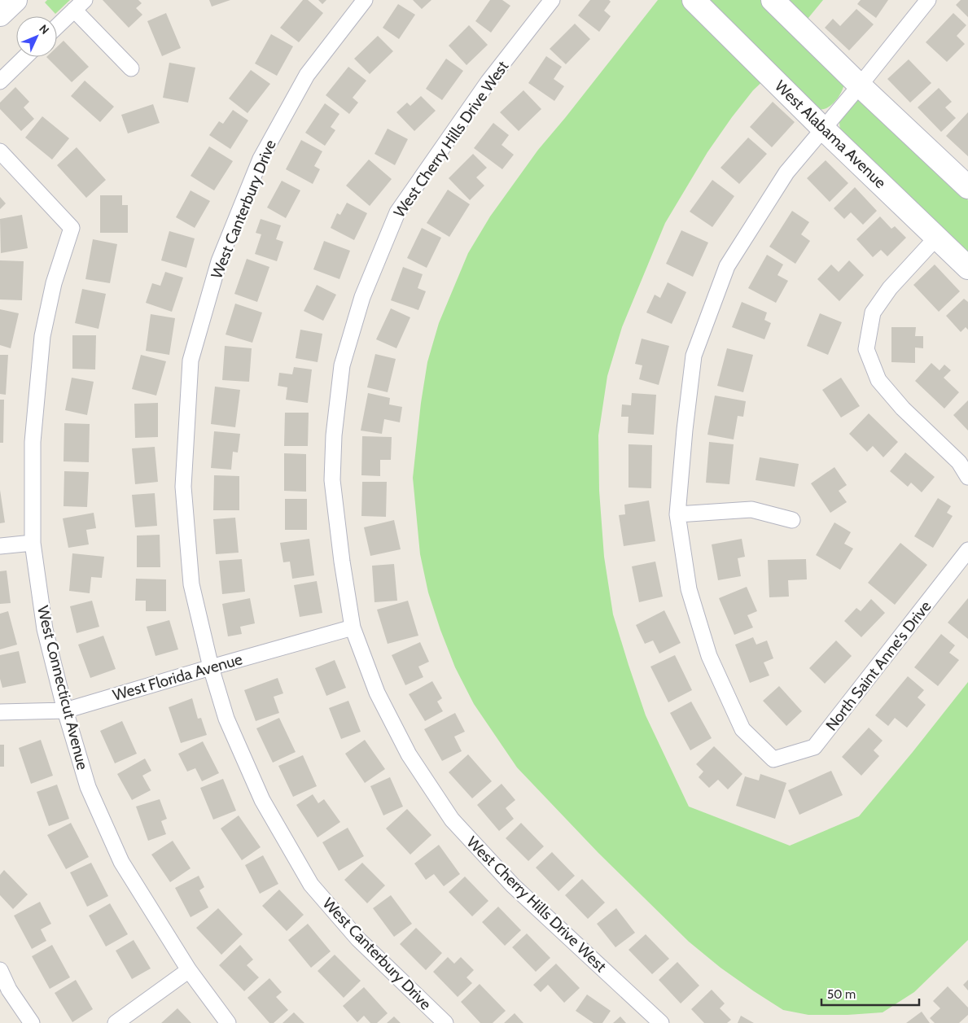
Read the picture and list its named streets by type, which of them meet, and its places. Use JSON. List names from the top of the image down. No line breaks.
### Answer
{"streets":{"street":["West Alabama Avenue","West Cherry Hills Drive West","West Canterbury Drive","North Saint Anne's Drive","West Florida Avenue","West Connecticut Avenue"]},"crossings":[["West Cherry Hills Drive West","West Florida Avenue"],["West Canterbury Drive","West Florida Avenue"],["West Florida Avenue","West Connecticut Avenue"]],"scale_bar":"50 m","north":"top right"}
